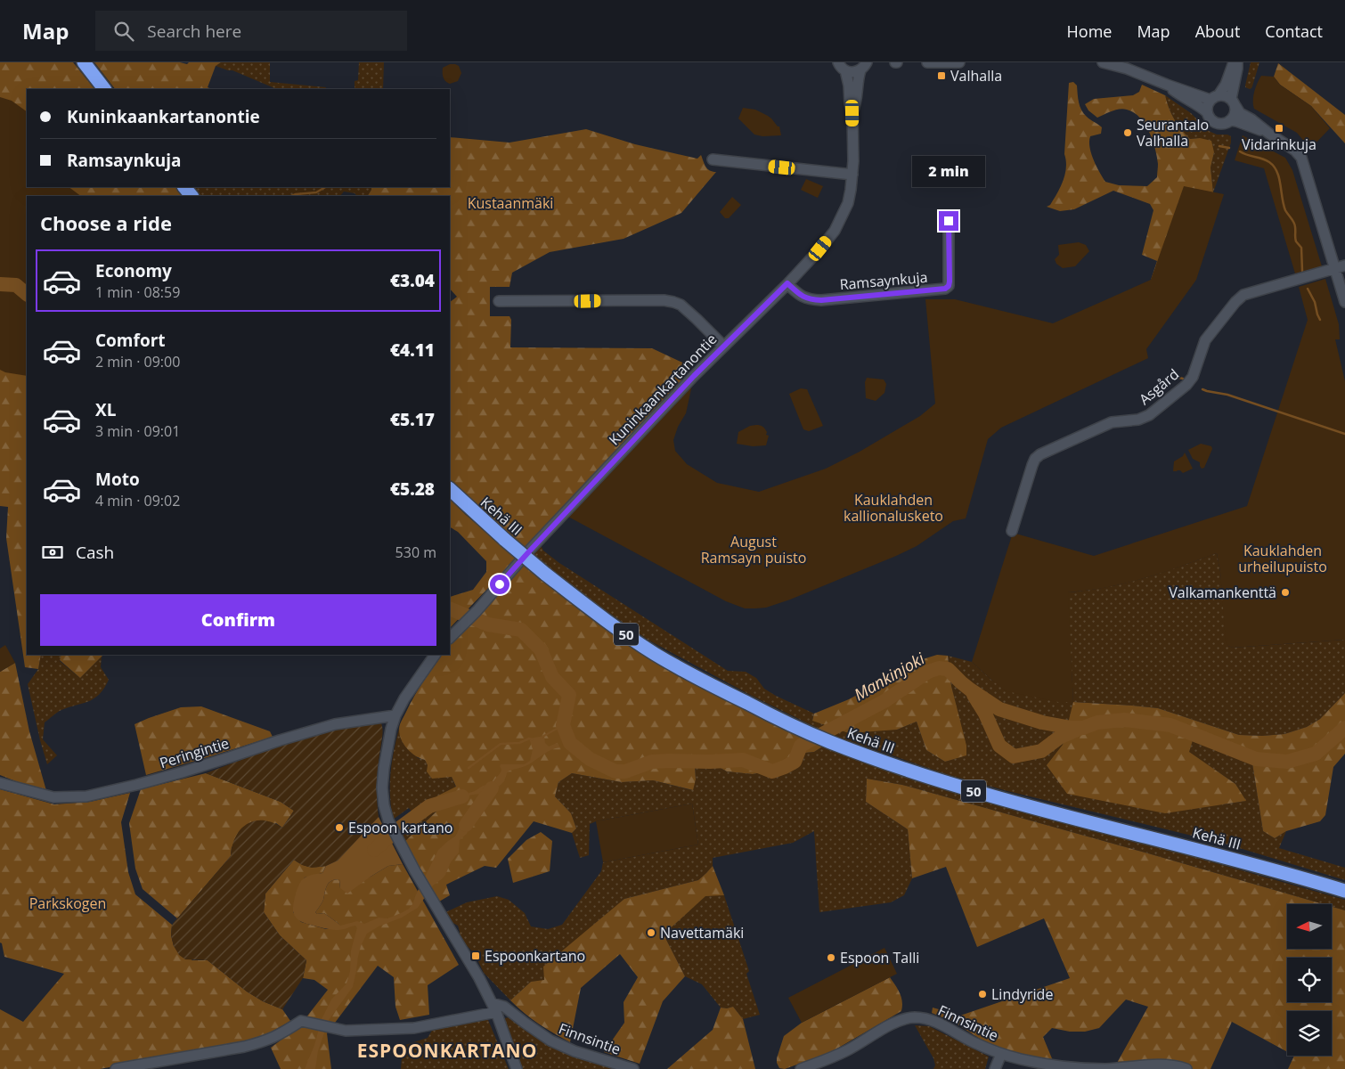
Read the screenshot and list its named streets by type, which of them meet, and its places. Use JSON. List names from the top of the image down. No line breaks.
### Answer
{"streets":{"highway":["Kehä III","50"],"street":["Ramsaynkuja","Asgård","Kuninkaankartanontie","Peringintie","Finnsintie"]},"crossings":[["Ramsaynkuja","Kuninkaankartanontie"]],"districts":["ESPOONKARTANO"],"water":["Mankinjoki"],"parks":["Kustaanmäki","Kauklahden kallionalusketo","August Ramsayn puisto","Kauklahden urheilupuisto","Parkskogen"],"places":{"transit":["Valhalla","Vidarinkuja","Espoonkartano"],"other":["Seurantalo Valhalla","Valkamankenttä","Espoon kartano","Navettamäki","Espoon Talli","Lindyride"]},"north":"left","page":{"header":"Map","search":"Search here","nav":["Home","Map","About","Contact"],"banner":["Kuninkaankartanontie","Ramsaynkuja"],"bubble":"2 min","heading":"Choose a ride","list":[{"name":"Economy","note":"1 min · 08:59","value":"€3.04"},{"name":"Comfort","note":"2 min · 09:00","value":"€4.11"},{"name":"XL","note":"3 min · 09:01","value":"€5.17"},{"name":"Moto","note":"4 min · 09:02","value":"€5.28"}],"pay":["Cash","530 m"],"buttons":"Confirm"}}
